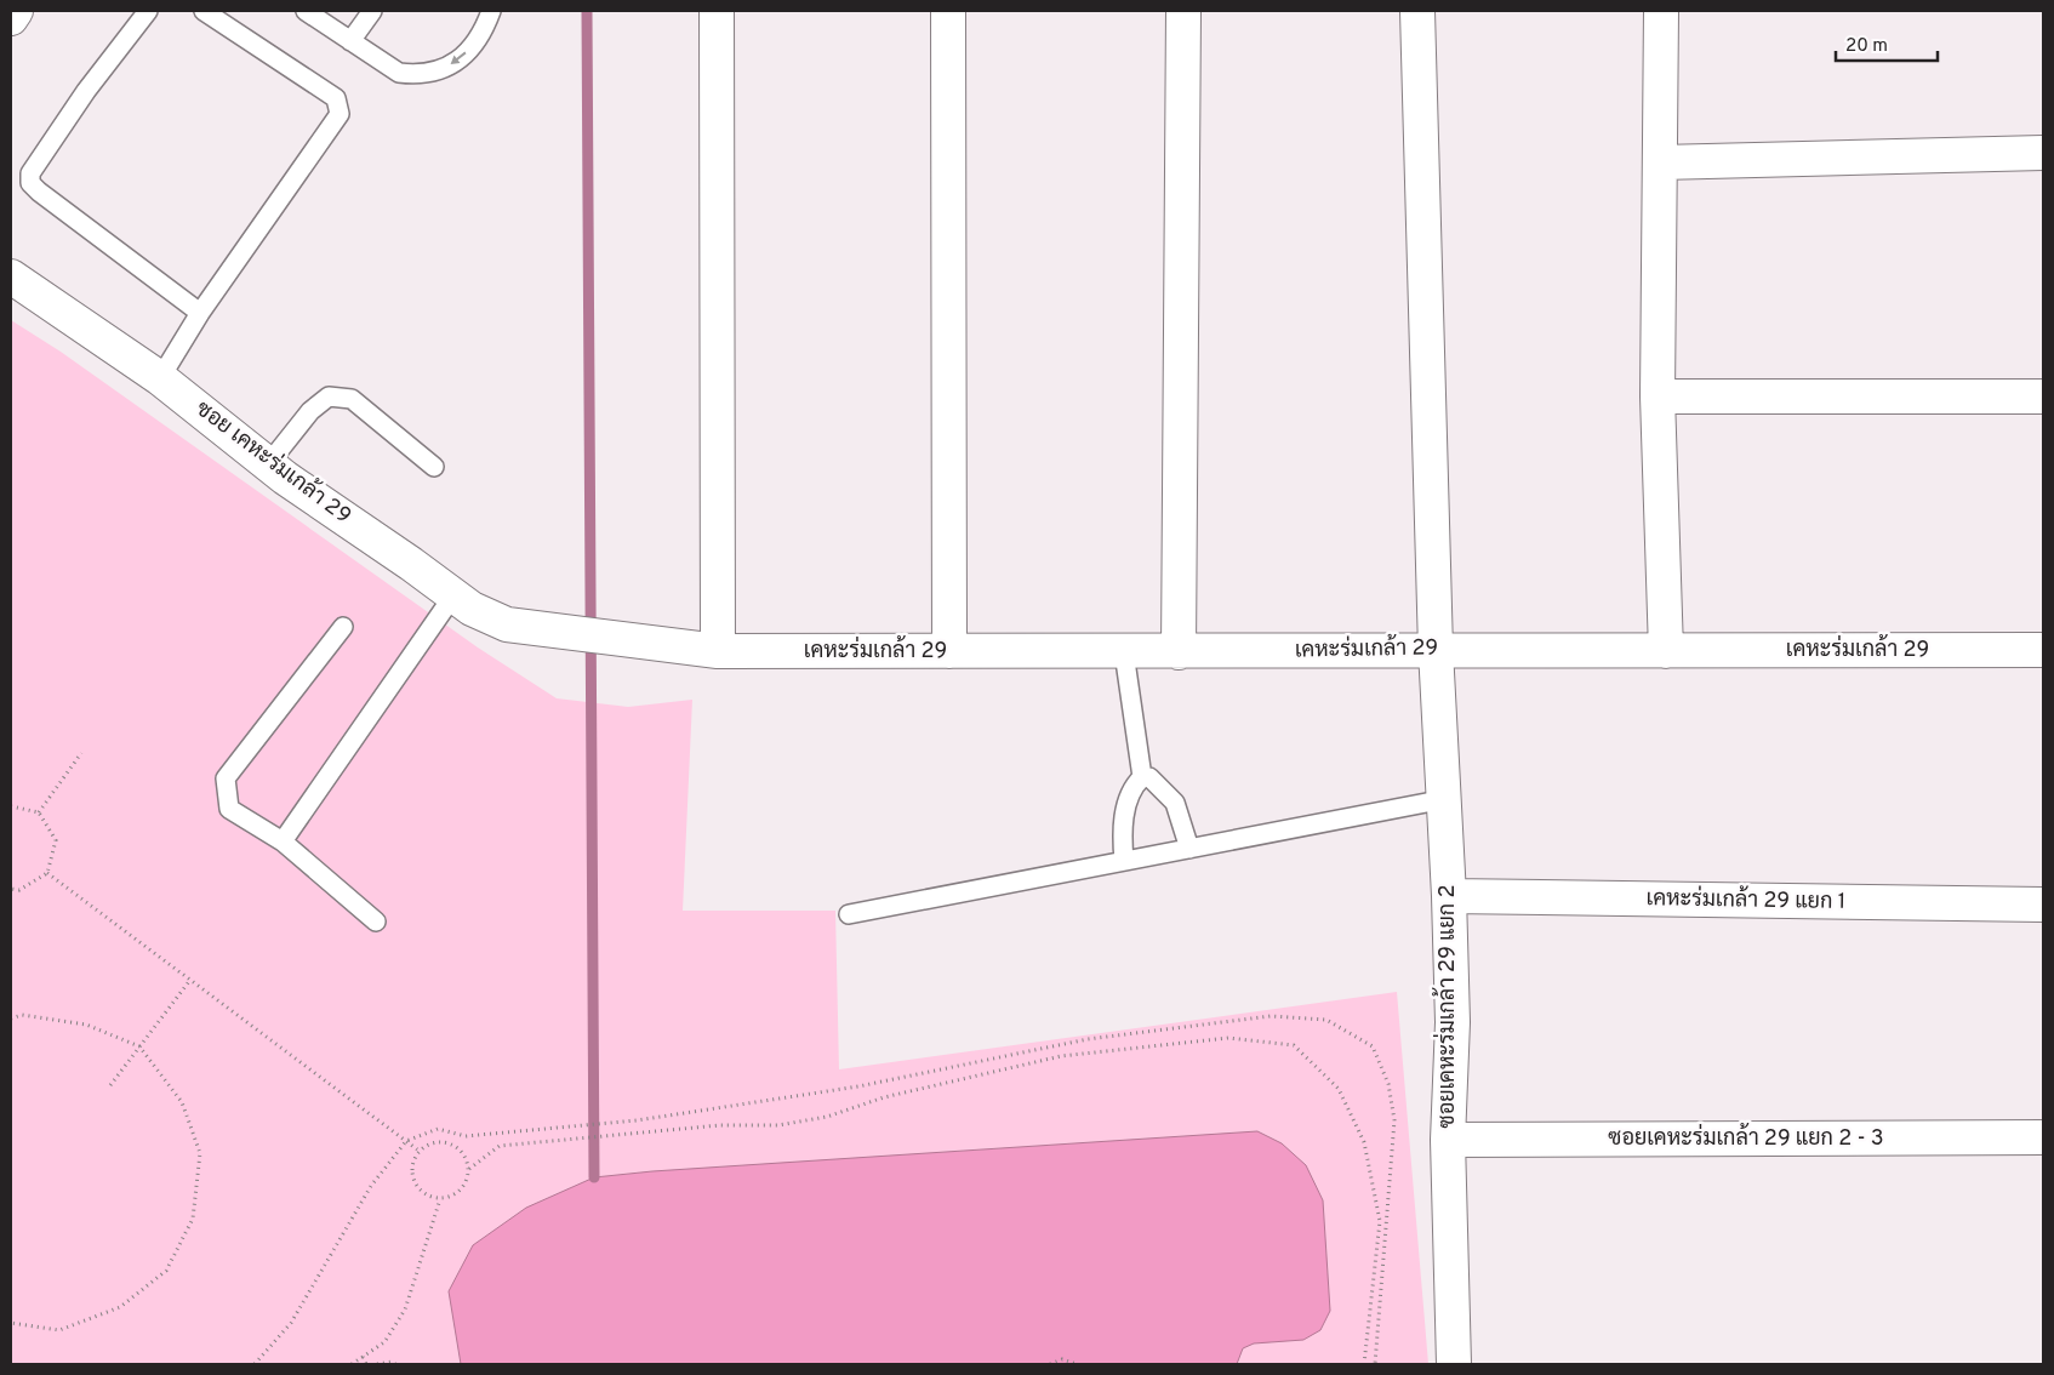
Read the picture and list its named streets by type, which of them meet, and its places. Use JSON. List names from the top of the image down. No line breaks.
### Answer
{"streets":{"street":["ซอย เคหะร่มเกล้า 29","เคหะร่มเกล้า 29","เคหะร่มเกล้า 29 แยก 1","ซอยเคหะร่มเกล้า 29 แยก 2","ซอยเคหะร่มเกล้า 29 แยก 2 - 3"]},"crossings":[["ซอย เคหะร่มเกล้า 29","เคหะร่มเกล้า 29"],["เคหะร่มเกล้า 29","ซอยเคหะร่มเกล้า 29 แยก 2"],["เคหะร่มเกล้า 29 แยก 1","ซอยเคหะร่มเกล้า 29 แยก 2"],["ซอยเคหะร่มเกล้า 29 แยก 2","ซอยเคหะร่มเกล้า 29 แยก 2 - 3"]],"scale_bar":"20 m"}
